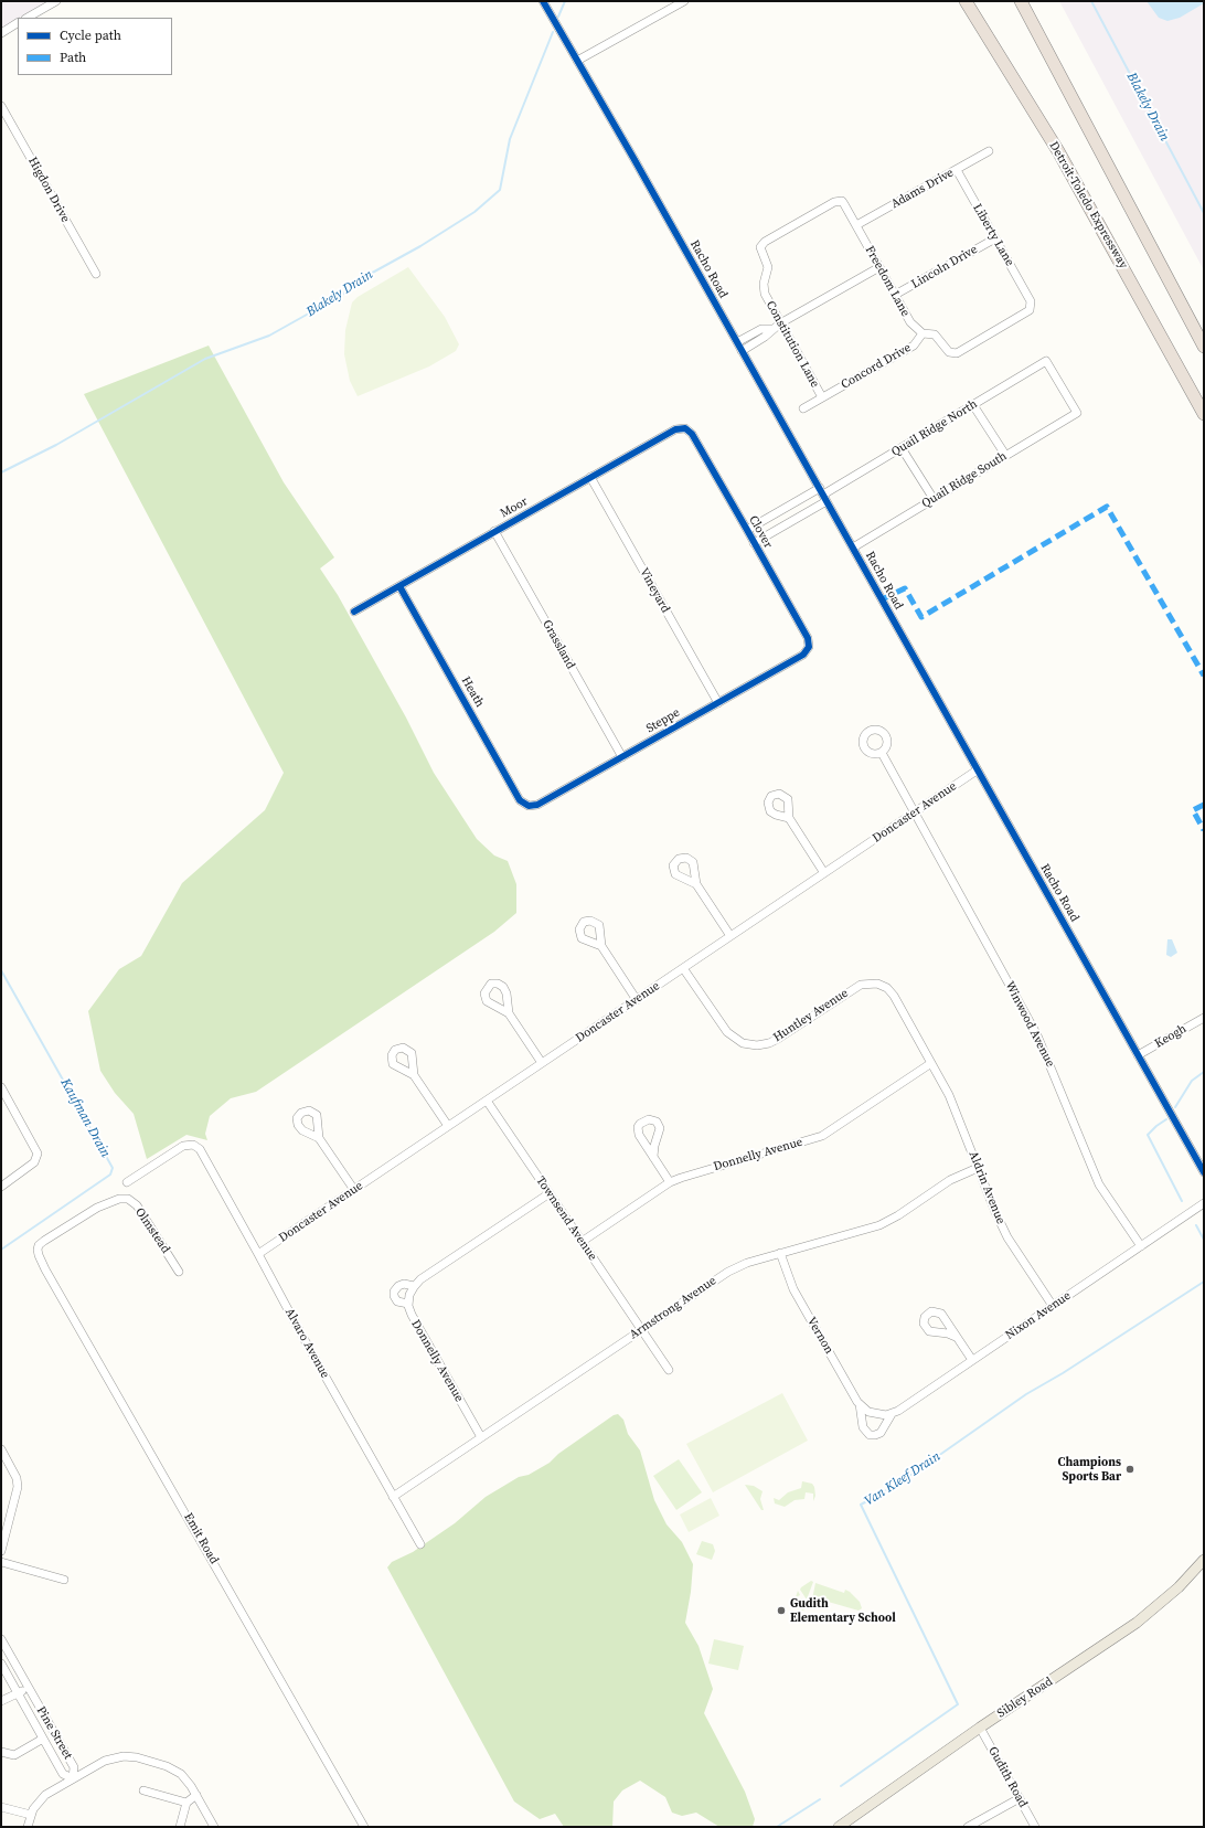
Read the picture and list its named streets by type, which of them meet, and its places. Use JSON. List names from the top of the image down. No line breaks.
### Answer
{"streets":{"highway":["Detroit-Toledo Expressway"],"main road":["Sibley Road"],"street":["Adams Drive","Higdon Drive","Liberty Lane","Lincoln Drive","Racho Road","Freedom Lane","Constitution Lane","Concord Drive","Quail Ridge North","Quail Ridge South","Moor","Clover","Vineyard","Grassland","Heath","Steppe","Doncaster Avenue","Huntley Avenue","Winwood Avenue","Keogh","Donnelly Avenue","Aldrin Avenue","Townsend Avenue","Olmstead","Armstrong Avenue","Nixon Avenue","Vernon","Alvaro Avenue","Emit Road","Pine Street","Gudith Road"]},"crossings":[["Adams Drive","Liberty Lane"],["Adams Drive","Freedom Lane"],["Liberty Lane","Lincoln Drive"],["Liberty Lane","Freedom Lane"],["Lincoln Drive","Freedom Lane"],["Racho Road","Quail Ridge North"],["Racho Road","Quail Ridge South"],["Racho Road","Doncaster Avenue"],["Racho Road","Keogh"],["Freedom Lane","Constitution Lane"],["Freedom Lane","Concord Drive"],["Constitution Lane","Concord Drive"],["Quail Ridge North","Quail Ridge South"],["Moor","Clover"],["Moor","Vineyard"],["Moor","Grassland"],["Moor","Heath"],["Clover","Steppe"],["Vineyard","Steppe"],["Grassland","Steppe"],["Heath","Steppe"],["Doncaster Avenue","Huntley Avenue"],["Doncaster Avenue","Winwood Avenue"],["Doncaster Avenue","Townsend Avenue"],["Doncaster Avenue","Alvaro Avenue"],["Huntley Avenue","Donnelly Avenue"],["Huntley Avenue","Aldrin Avenue"],["Winwood Avenue","Nixon Avenue"],["Donnelly Avenue","Aldrin Avenue"],["Donnelly Avenue","Townsend Avenue"],["Donnelly Avenue","Armstrong Avenue"],["Aldrin Avenue","Armstrong Avenue"],["Aldrin Avenue","Nixon Avenue"],["Townsend Avenue","Armstrong Avenue"],["Olmstead","Emit Road"],["Armstrong Avenue","Vernon"],["Armstrong Avenue","Alvaro Avenue"],["Nixon Avenue","Vernon"],["Sibley Road","Gudith Road"]],"water":["Blakely Drain","Kaufman Drain","Van Kleef Drain"],"places":["Champions Sports Bar","Gudith Elementary School"],"legend":["Cycle path","Path"]}
